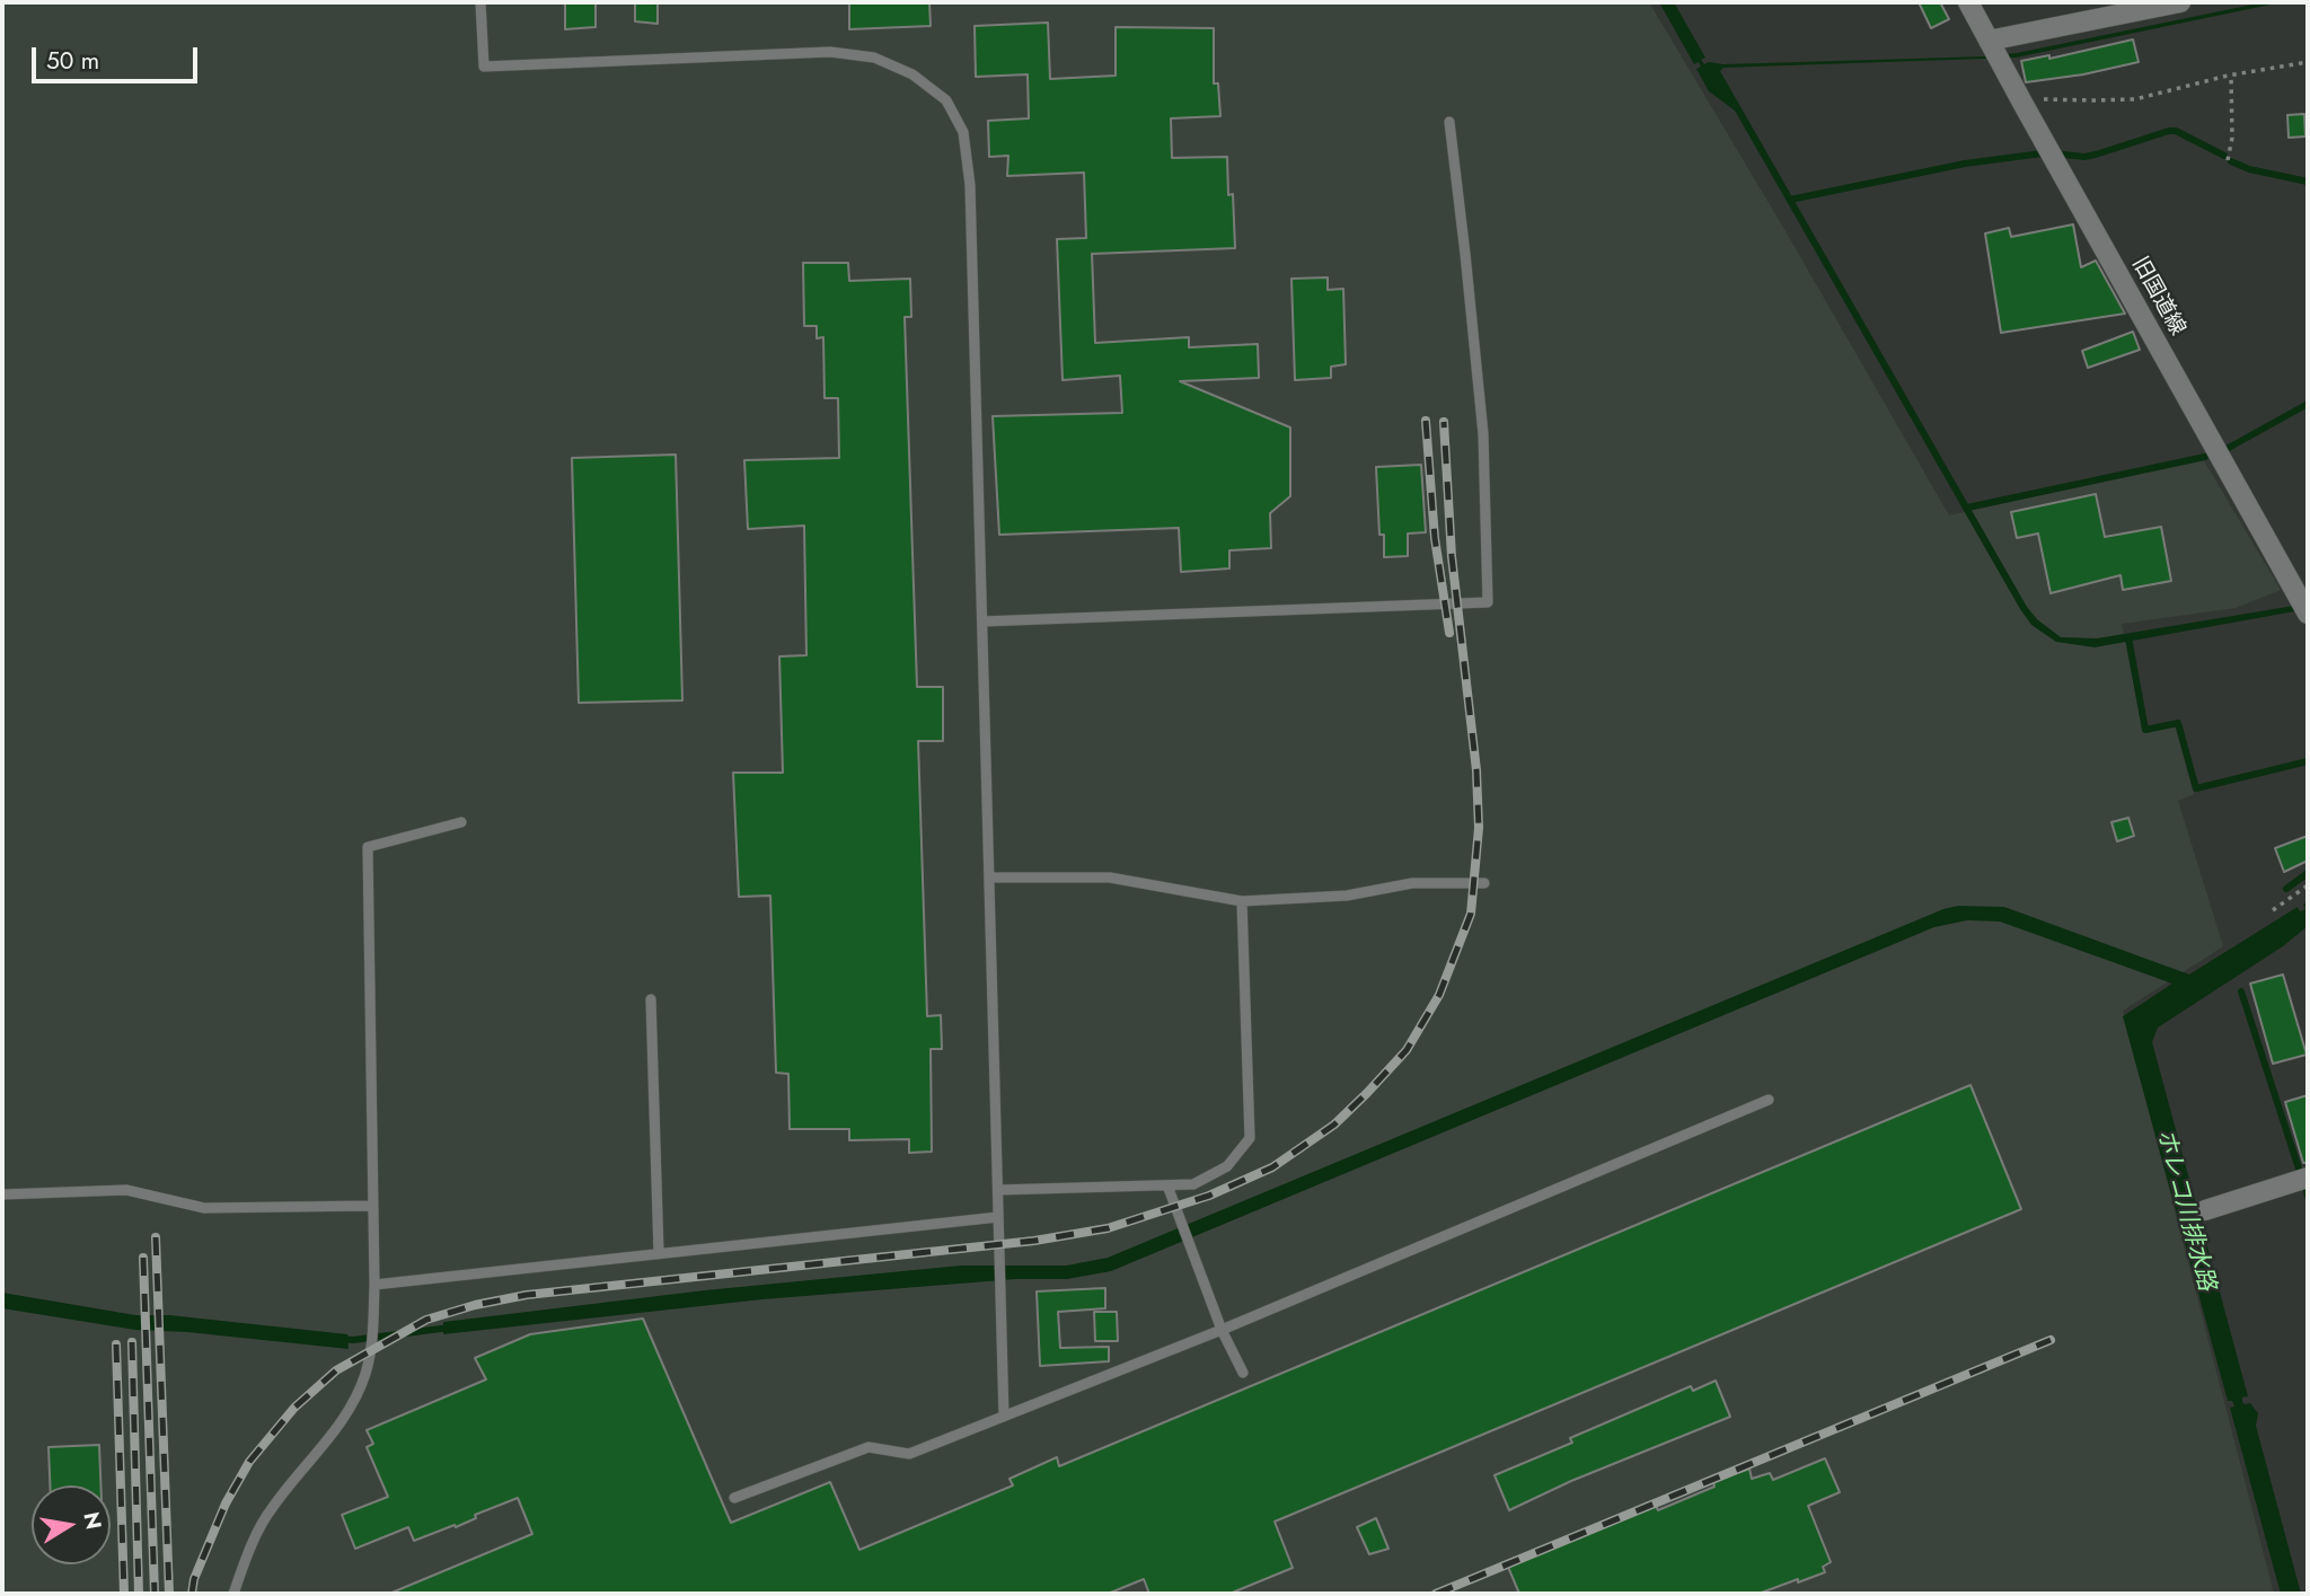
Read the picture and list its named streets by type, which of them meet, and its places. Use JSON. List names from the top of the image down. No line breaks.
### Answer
{"streets":{"street":["旧国道線"]},"water":["ホレコ川排水路"],"scale_bar":"50 m","north":"right"}
